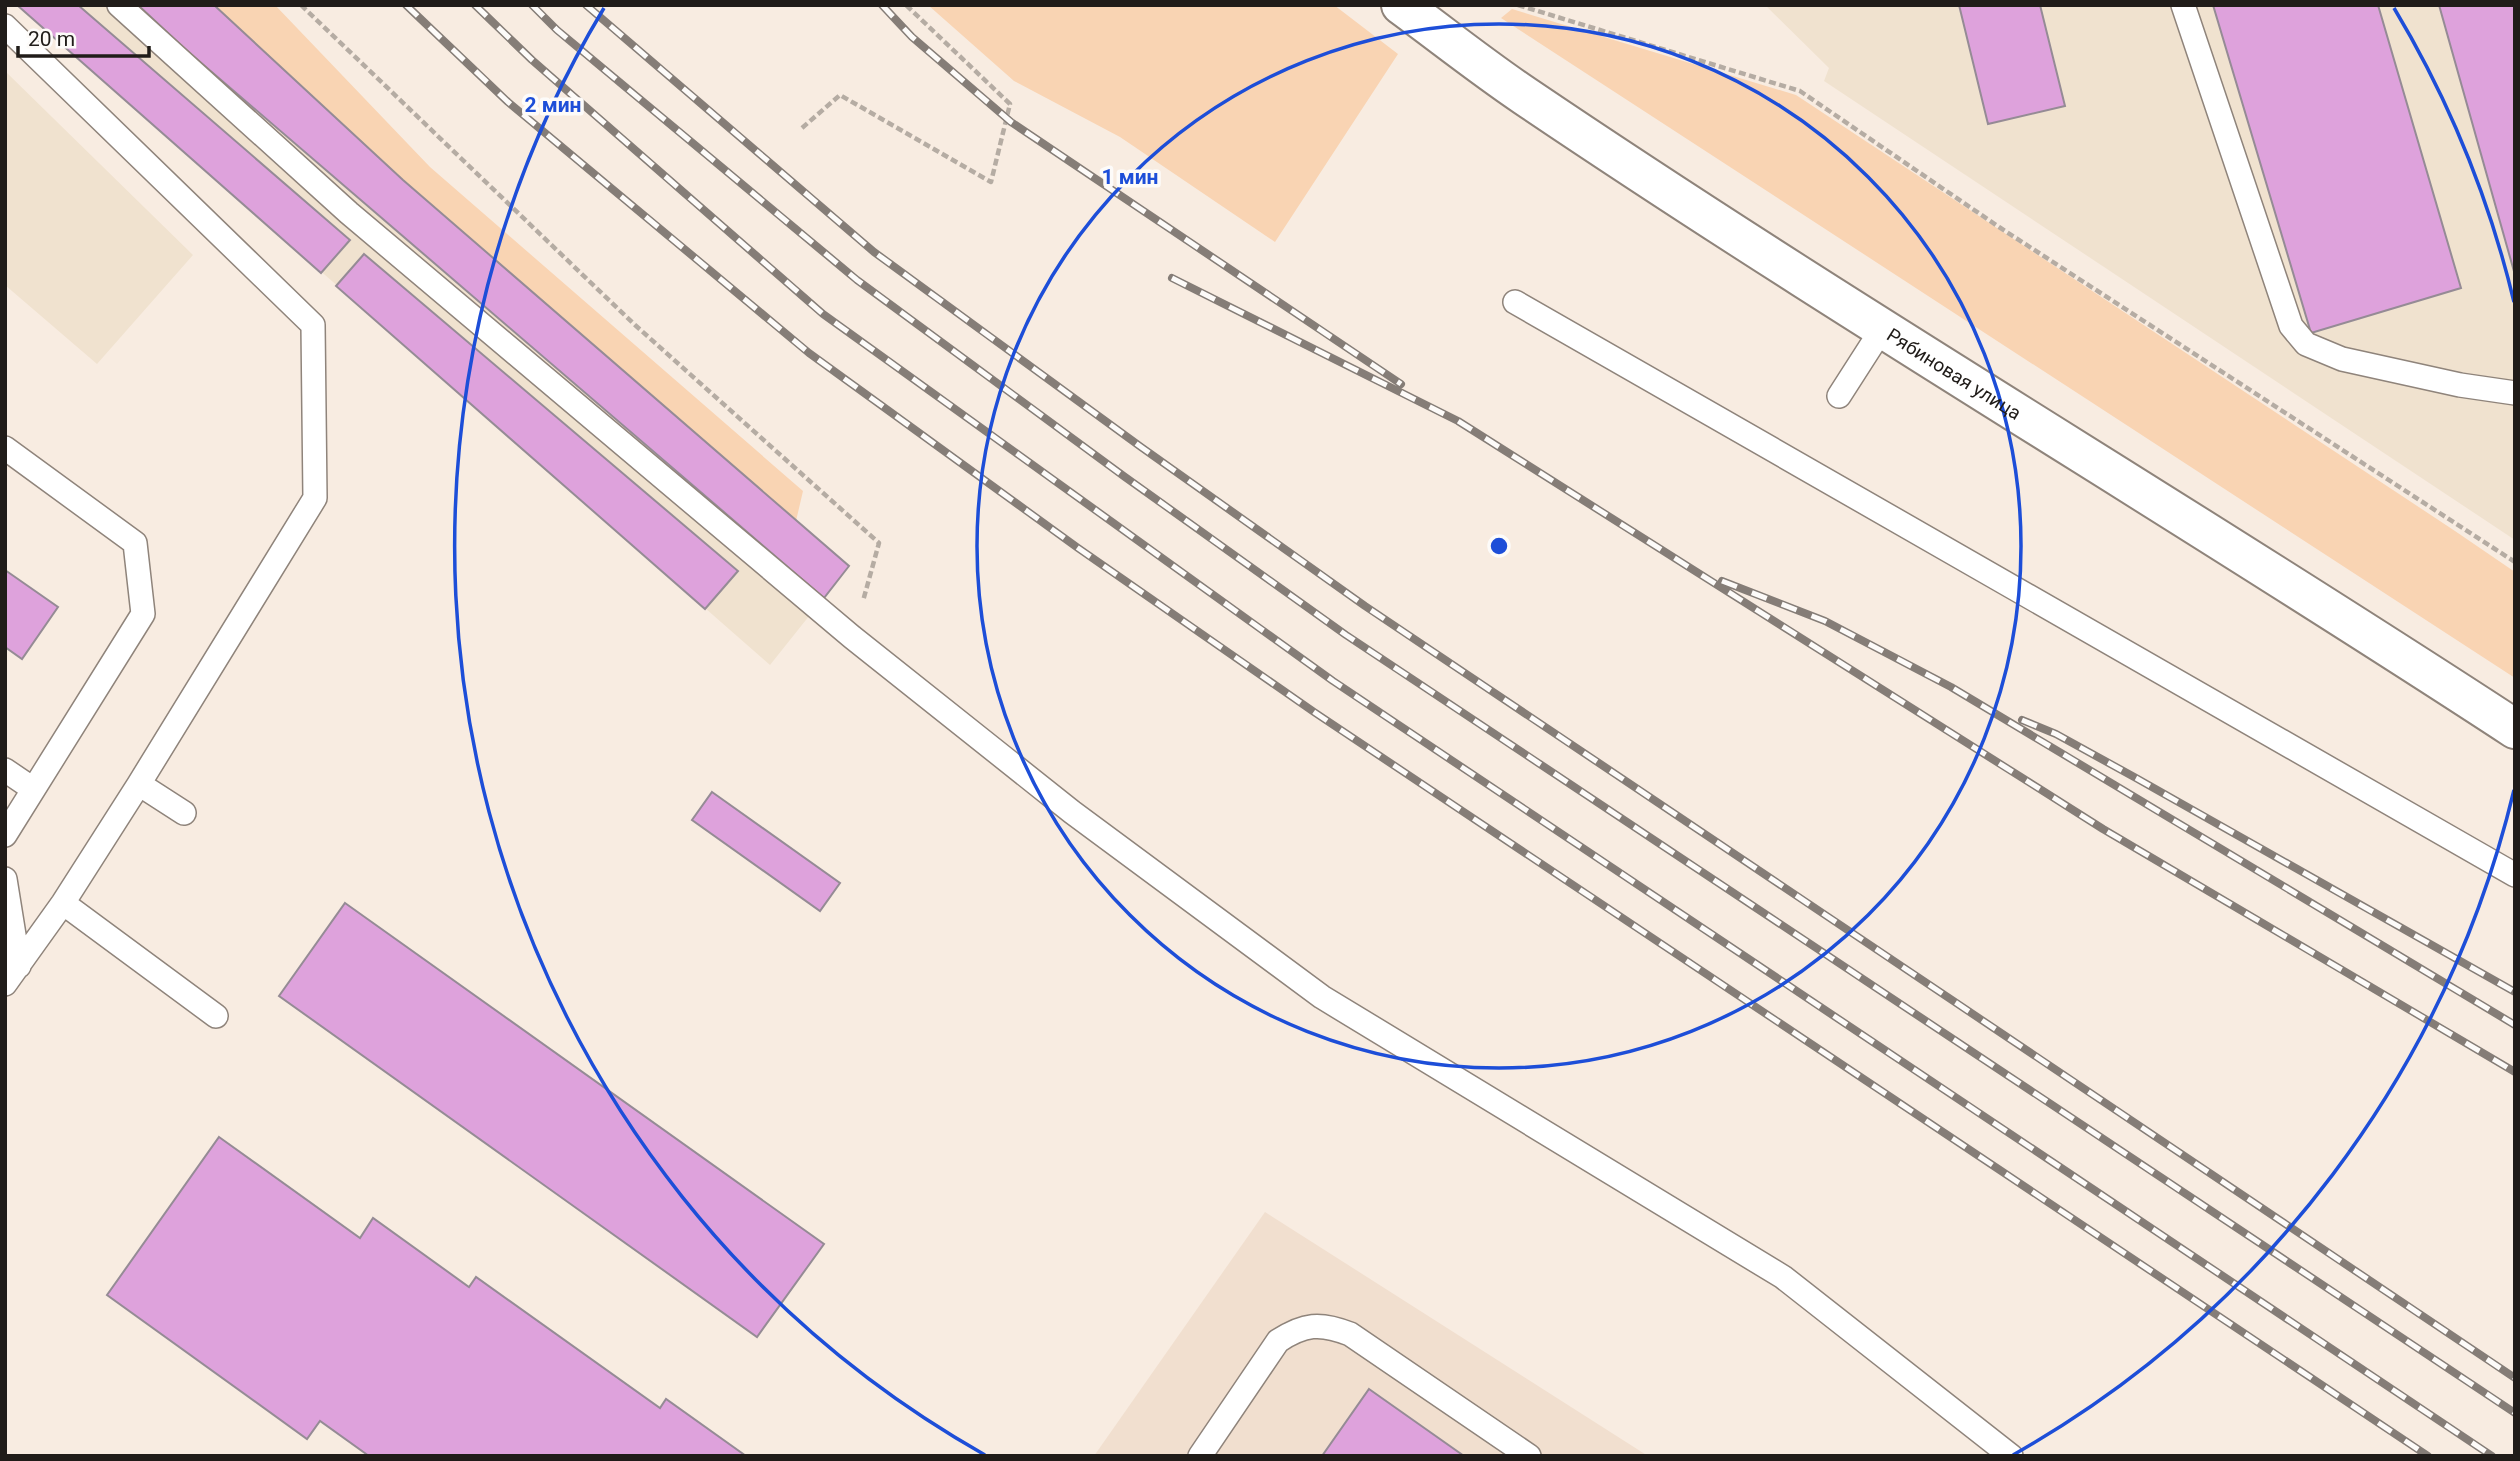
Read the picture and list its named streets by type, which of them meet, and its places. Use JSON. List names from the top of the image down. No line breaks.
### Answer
{"streets":{"street":["Рябиновая улица"]},"scale_bar":"20 m","rings":["2 мин","1 мин"]}
